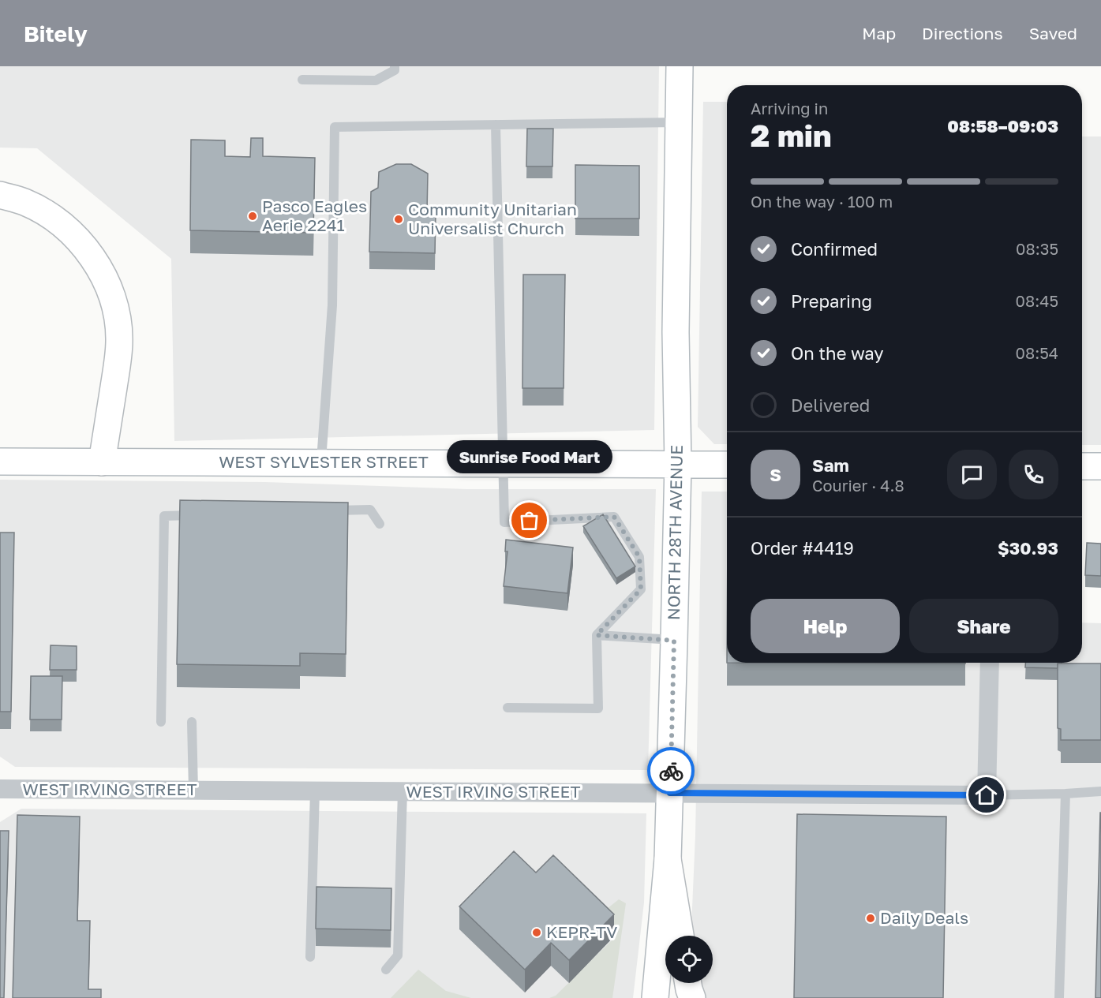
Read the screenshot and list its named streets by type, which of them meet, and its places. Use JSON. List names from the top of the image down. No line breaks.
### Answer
{"streets":{"main road":["WEST SYLVESTER STREET","NORTH 28TH AVENUE"],"street":["WEST IRVING STREET"]},"crossings":[["WEST SYLVESTER STREET","NORTH 28TH AVENUE"],["NORTH 28TH AVENUE","WEST IRVING STREET"]],"places":["Pasco Eagles Aerie 2241","Community Unitarian Universalist Church","Sunrise Food Mart","Daily Deals","KEPR-TV"],"page":{"header":"Bitely","nav":["Map","Directions","Saved"],"heading":["2 min","Arriving in","08:58–09:03"],"panel":["Sam","Courier · 4.8","Order #4419","$30.93"],"bar":"On the way · 100 m","list":[["Confirmed","08:35"],["Preparing","08:45"],["On the way","08:54"],"Delivered"],"bubble":"Sunrise Food Mart","round":"S","buttons":["Help","Share"]}}
